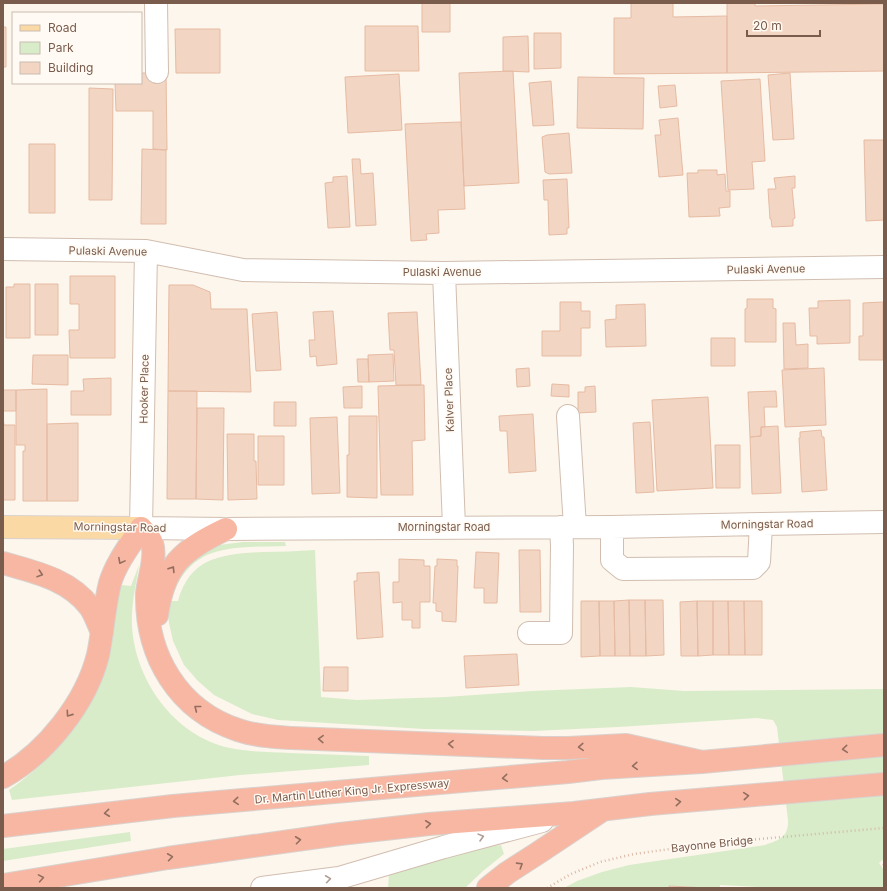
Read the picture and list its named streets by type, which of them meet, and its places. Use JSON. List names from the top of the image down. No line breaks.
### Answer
{"streets":{"highway":["Dr. Martin Luther King Jr. Expressway"],"main road":["Morningstar Road"],"street":["Pulaski Avenue","Hooker Place","Kalver Place"],"path":["Bayonne Bridge"]},"crossings":[["Pulaski Avenue","Hooker Place"],["Pulaski Avenue","Kalver Place"],["Hooker Place","Morningstar Road"],["Kalver Place","Morningstar Road"]],"legend":["Road","Park","Building"],"scale_bar":"20 m"}
